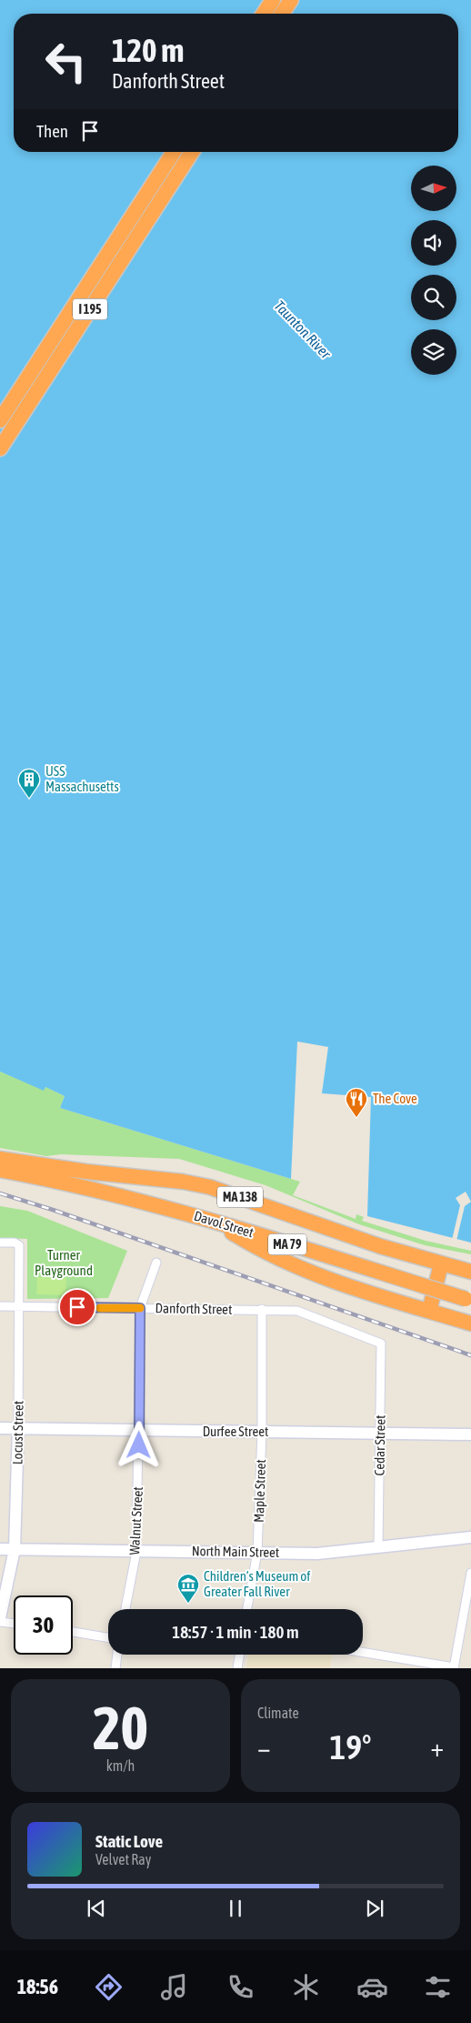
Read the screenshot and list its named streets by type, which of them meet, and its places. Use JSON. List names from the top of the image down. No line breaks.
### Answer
{"streets":{"highway":["I 195","MA 138","Davol Street","MA 79"],"main road":["Durfee Street","Locust Street","North Main Street"],"street":["Danforth Street","Cedar Street","Maple Street","Walnut Street"]},"crossings":[["Danforth Street","Locust Street"],["Danforth Street","Cedar Street"],["Danforth Street","Maple Street"],["Danforth Street","Walnut Street"],["Durfee Street","Locust Street"],["Durfee Street","Cedar Street"],["Durfee Street","Maple Street"],["Durfee Street","Walnut Street"],["Locust Street","North Main Street"],["Cedar Street","North Main Street"],["Maple Street","North Main Street"],["Walnut Street","North Main Street"]],"water":["Taunton River"],"parks":["Turner Playground"],"places":{"building":["USS Massachusetts"],"restaurant":["The Cove"],"museum":["Children’s Museum of Greater Fall River"]},"north":"right","page":{"turn":["120 m","Danforth Street"],"then":"Then","limit":"30","trip":"18:57 · 1 min · 180 m","tile":[["20","km/h"],"Climate"],"heat":["−","19°","+"],"song":["Static Love","Velvet Ray"],"tabs":"18:56"}}
